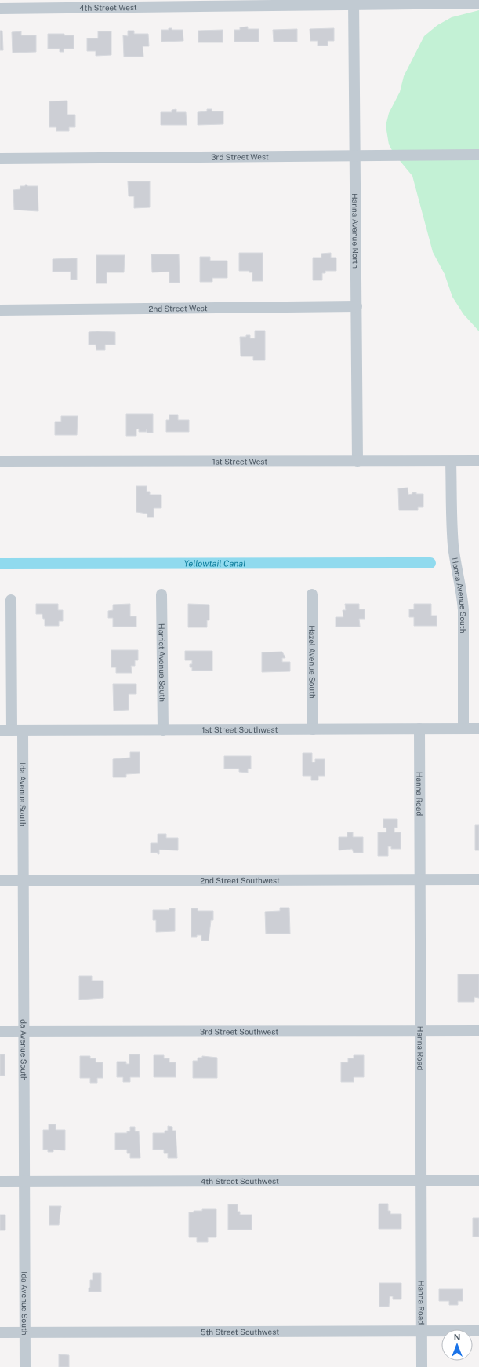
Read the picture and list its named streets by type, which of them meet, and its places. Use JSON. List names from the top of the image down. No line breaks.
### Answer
{"streets":{"street":["4th Street West","3rd Street West","Hanna Avenue North","2nd Street West","1st Street West","Hanna Avenue South","Hazel Avenue South","Harriet Avenue South","1st Street Southwest","Hanna Road","Ida Avenue South","2nd Street Southwest","3rd Street Southwest","4th Street Southwest","5th Street Southwest"]},"crossings":[["4th Street West","Hanna Avenue North"],["3rd Street West","Hanna Avenue North"],["Hanna Avenue North","2nd Street West"],["Hanna Avenue North","1st Street West"],["1st Street West","Hanna Avenue South"],["Hanna Avenue South","1st Street Southwest"],["Hazel Avenue South","1st Street Southwest"],["Harriet Avenue South","1st Street Southwest"],["1st Street Southwest","Hanna Road"],["1st Street Southwest","Ida Avenue South"],["Hanna Road","2nd Street Southwest"],["Hanna Road","3rd Street Southwest"],["Hanna Road","4th Street Southwest"],["Hanna Road","5th Street Southwest"],["Ida Avenue South","2nd Street Southwest"],["Ida Avenue South","3rd Street Southwest"],["Ida Avenue South","4th Street Southwest"],["Ida Avenue South","5th Street Southwest"]],"water":["Yellowtail Canal"],"north":"top"}
